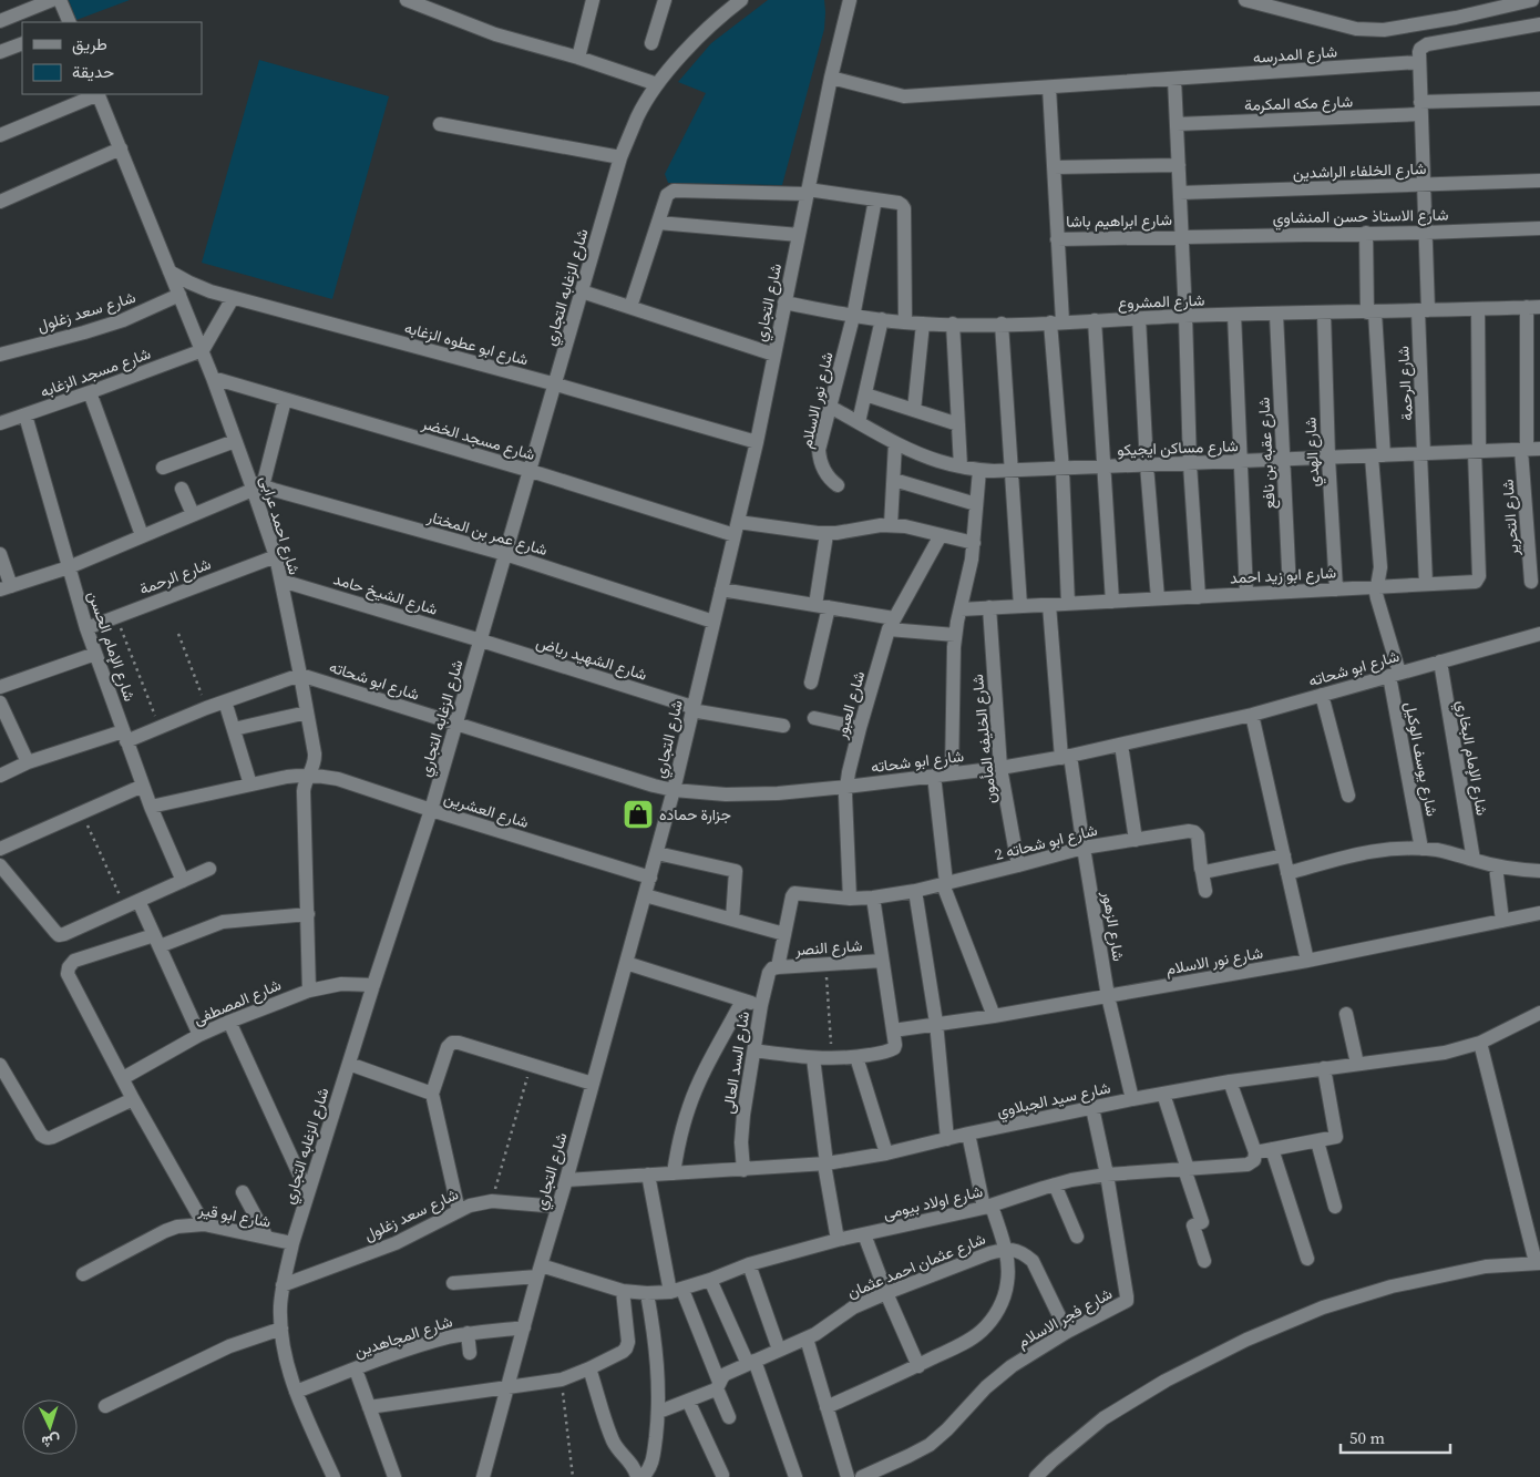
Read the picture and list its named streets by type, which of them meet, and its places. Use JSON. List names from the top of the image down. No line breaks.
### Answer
{"streets":{"street":["شارع المدرسه","شارع مكه المكرمة","شارع الخلفاء الراشدين","شارع الاستاذ حسن المنشاوي","شارع ابراهيم باشا","شارع الزغابه التجاري","شارع المشروع","شارع التجاري","شارع سعد زغلول","شارع ابو عطوه الزغابه","شارع مسجد الزغابه","شارع الرحمة","شارع نور الاسلام","شارع مسجد الخضر","شارع مساكن ايجيكو","شارع الهدي","شارع عقبه بن نافع","شارع التحرير","شارع احمد عرابى","شارع عمر بن المختار","شارع ابو زيد احمد","شارع الشيخ حامد","شارع الإمام الحسن","شارع الشهيد رياض","شارع ابو شحاته","شارع العبور","شارع الخليفه المأمون","شارع الإمام البخاري","شارع يوسف الوكيل","شارع العشرين","شارع ابو شحاته 2","شارع الزهور","شارع النصر","شارع المصطفى","شارع السد العالى","شارع سيد الجبلاوي","شارع اولاد بيومى","شارع ابو قير","شارع عثمان احمد عثمان","شارع فجر الاسلام","شارع المجاهدين"]},"crossings":[["شارع المدرسه","شارع التجاري"],["شارع المدرسه","شارع الرحمة"],["شارع مكه المكرمة","شارع الرحمة"],["شارع الخلفاء الراشدين","شارع الرحمة"],["شارع الاستاذ حسن المنشاوي","شارع ابراهيم باشا"],["شارع الاستاذ حسن المنشاوي","شارع الرحمة"],["شارع الاستاذ حسن المنشاوي","شارع يوسف الوكيل"],["شارع الزغابه التجاري","شارع سعد زغلول"],["شارع الزغابه التجاري","شارع ابو عطوه الزغابه"],["شارع الزغابه التجاري","شارع مسجد الخضر"],["شارع الزغابه التجاري","شارع عمر بن المختار"],["شارع الزغابه التجاري","شارع الشيخ حامد"],["شارع الزغابه التجاري","شارع الشهيد رياض"],["شارع الزغابه التجاري","شارع ابو شحاته"],["شارع الزغابه التجاري","شارع العشرين"],["شارع الزغابه التجاري","شارع المصطفى"],["شارع الزغابه التجاري","شارع ابو قير"],["شارع الزغابه التجاري","شارع المجاهدين"],["شارع المشروع","شارع التجاري"],["شارع المشروع","شارع الرحمة"],["شارع المشروع","شارع نور الاسلام"],["شارع المشروع","شارع الهدي"],["شارع المشروع","شارع عقبه بن نافع"],["شارع المشروع","شارع التحرير"],["شارع المشروع","شارع يوسف الوكيل"],["شارع التجاري","شارع سعد زغلول"],["شارع التجاري","شارع ابو عطوه الزغابه"],["شارع التجاري","شارع مسجد الخضر"],["شارع التجاري","شارع عمر بن المختار"],["شارع التجاري","شارع الشهيد رياض"],["شارع التجاري","شارع ابو شحاته"],["شارع التجاري","شارع العشرين"],["شارع التجاري","شارع سيد الجبلاوي"],["شارع التجاري","شارع اولاد بيومى"],["شارع التجاري","شارع المجاهدين"],["شارع سعد زغلول","شارع احمد عرابى"],["شارع ابو عطوه الزغابه","شارع احمد عرابى"],["شارع مسجد الزغابه","شارع احمد عرابى"],["شارع مسجد الزغابه","شارع الإمام الحسن"],["شارع الرحمة","شارع مساكن ايجيكو"],["شارع الرحمة","شارع احمد عرابى"],["شارع الرحمة","شارع ابو زيد احمد"],["شارع الرحمة","شارع الإمام الحسن"],["شارع نور الاسلام","شارع مساكن ايجيكو"],["شارع نور الاسلام","شارع الزهور"],["شارع مسجد الخضر","شارع احمد عرابى"],["شارع مسجد الخضر","شارع العبور"],["شارع مساكن ايجيكو","شارع الهدي"],["شارع مساكن ايجيكو","شارع عقبه بن نافع"],["شارع مساكن ايجيكو","شارع التحرير"],["شارع مساكن ايجيكو","شارع ابو زيد احمد"],["شارع مساكن ايجيكو","شارع يوسف الوكيل"],["شارع الهدي","شارع ابو زيد احمد"],["شارع عقبه بن نافع","شارع ابو زيد احمد"],["شارع احمد عرابى","شارع عمر بن المختار"],["شارع احمد عرابى","شارع الشيخ حامد"],["شارع احمد عرابى","شارع ابو شحاته"],["شارع احمد عرابى","شارع العشرين"],["شارع احمد عرابى","شارع المصطفى"],["شارع ابو زيد احمد","شارع الخليفه المأمون"],["شارع ابو زيد احمد","شارع يوسف الوكيل"],["شارع ابو زيد احمد","شارع الزهور"],["شارع الشيخ حامد","شارع الشهيد رياض"],["شارع الإمام الحسن","شارع العشرين"],["شارع ابو شحاته","شارع العبور"],["شارع ابو شحاته","شارع الخليفه المأمون"],["شارع ابو شحاته","شارع الإمام البخاري"],["شارع ابو شحاته","شارع يوسف الوكيل"],["شارع ابو شحاته","شارع الزهور"],["شارع العبور","شارع ابو شحاته 2"],["شارع الخليفه المأمون","شارع ابو شحاته 2"],["شارع ابو شحاته 2","شارع الزهور"],["شارع ابو شحاته 2","شارع السد العالى"],["شارع الزهور","شارع سيد الجبلاوي"],["شارع النصر","شارع السد العالى"],["شارع السد العالى","شارع سيد الجبلاوي"],["شارع سيد الجبلاوي","شارع فجر الاسلام"],["شارع اولاد بيومى","شارع فجر الاسلام"],["شارع عثمان احمد عثمان","شارع فجر الاسلام"]],"places":{"shop":["جزارة حماده"]},"legend":["طريق","حديقة"],"scale_bar":"50 m","north":"bottom"}
